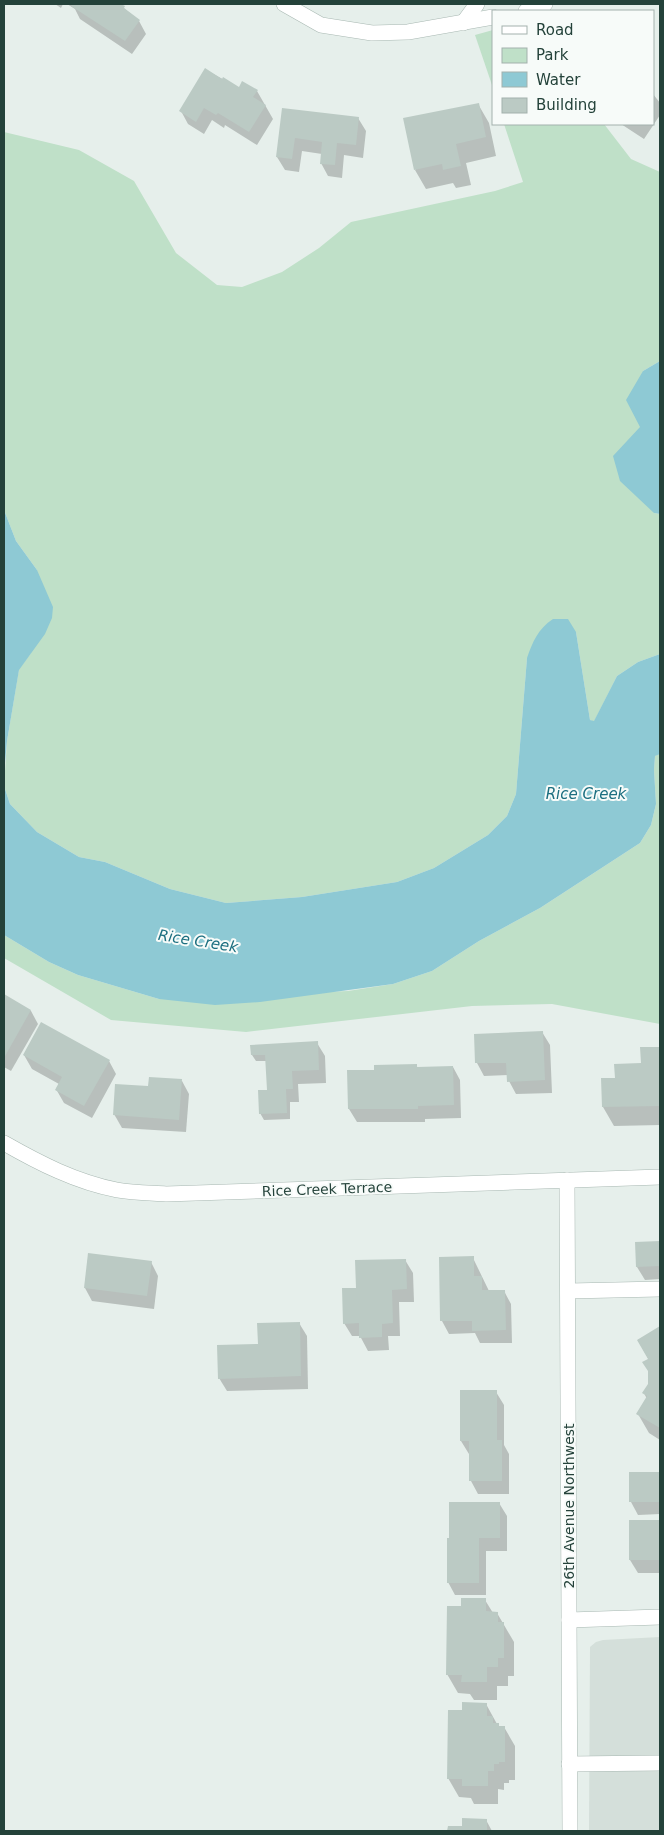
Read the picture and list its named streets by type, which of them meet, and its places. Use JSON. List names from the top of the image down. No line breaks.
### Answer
{"streets":{"street":["Rice Creek Terrace","26th Avenue Northwest"]},"crossings":[["Rice Creek Terrace","26th Avenue Northwest"]],"water":["Rice Creek"],"legend":["Road","Park","Water","Building"]}
